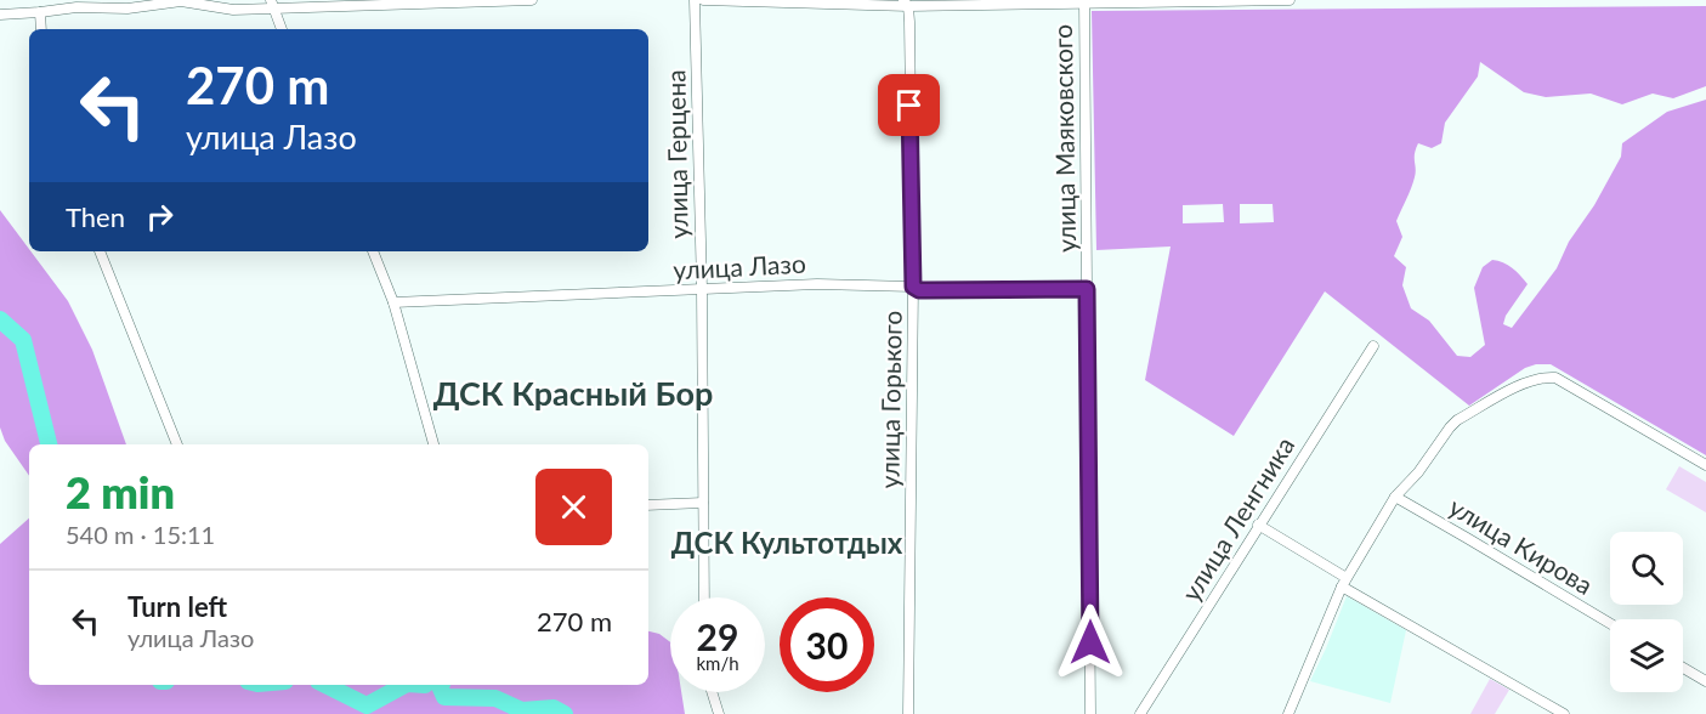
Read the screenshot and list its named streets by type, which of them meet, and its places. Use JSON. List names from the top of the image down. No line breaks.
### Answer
{"streets":{"street":["улица Маяковского","улица Герцена","улица Лазо","улица Горького","улица Ленгника","улица Кирова"]},"crossings":[["улица Маяковского","улица Лазо"],["улица Герцена","улица Лазо"],["улица Лазо","улица Горького"]],"districts":["ДСК Красный Бор","ДСК Культотдых"],"page":{"turn":["270 m","улица Лазо"],"then":"Then","heading":["2 min","540 m · 15:11"],"list":[{"name":"Turn left","note":"улица Лазо","value":"270 m"}],"speed":"29 km/h","limit":"30"}}
